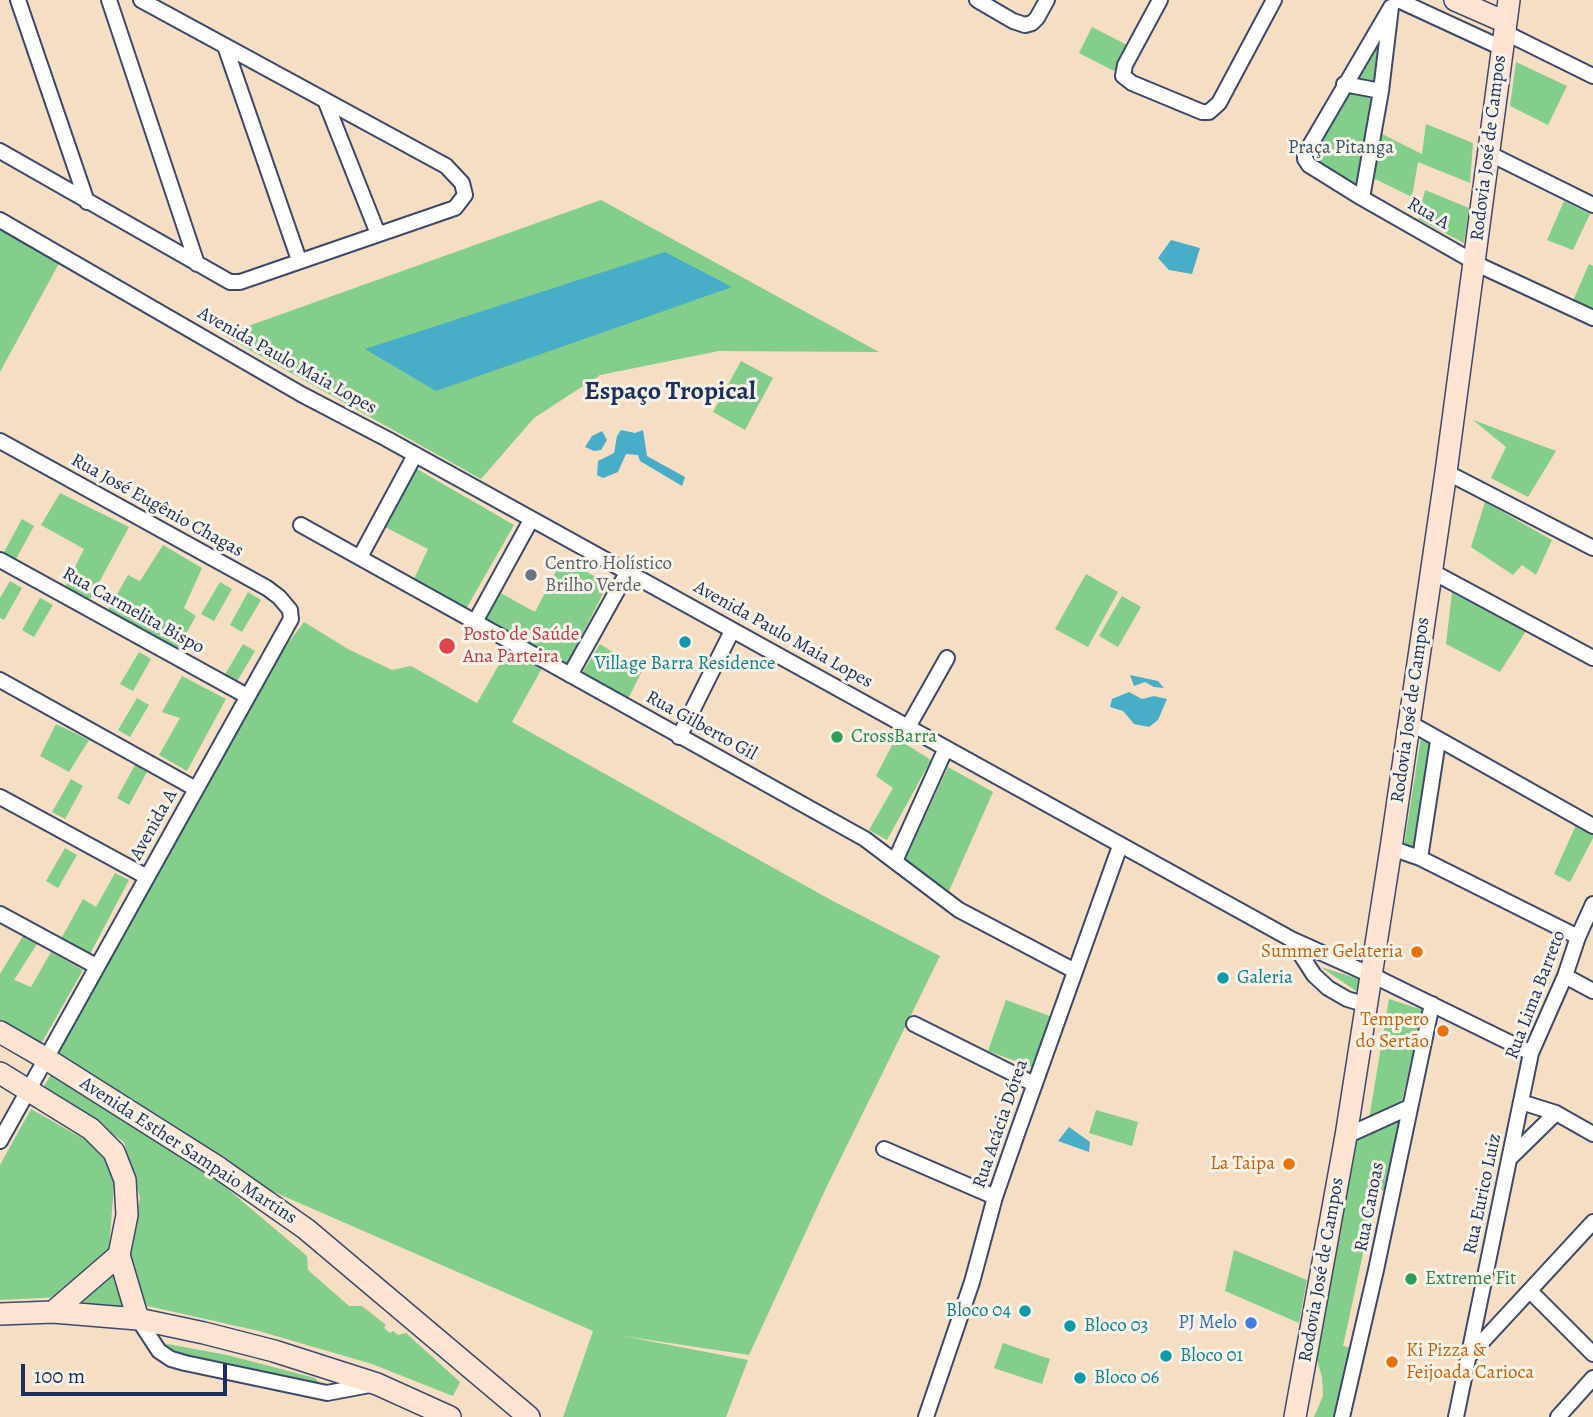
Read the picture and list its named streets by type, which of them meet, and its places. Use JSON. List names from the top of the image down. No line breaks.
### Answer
{"streets":{"main road":["Rodovia José de Campos","Avenida Esther Sampaio Martins"],"street":["Rua A","Avenida Paulo Maia Lopes","Rua José Eugênio Chagas","Rua Carmelita Bispo","Rua Gilberto Gil","Avenida A","Rua Lima Barreto","Rua Acácia Dórea","Rua Eurico Luiz","Rua Canoas"]},"crossings":[["Rodovia José de Campos","Rua A"],["Rodovia José de Campos","Avenida Paulo Maia Lopes"],["Avenida Paulo Maia Lopes","Rua Lima Barreto"],["Avenida Paulo Maia Lopes","Rua Acácia Dórea"],["Avenida Paulo Maia Lopes","Rua Canoas"],["Rua José Eugênio Chagas","Avenida A"],["Rua Carmelita Bispo","Avenida A"],["Rua Gilberto Gil","Rua Acácia Dórea"],["Avenida A","Avenida Esther Sampaio Martins"],["Rua Lima Barreto","Rua Eurico Luiz"]],"districts":["Espaço Tropical"],"parks":["Praça Pitanga"],"places":["Centro Holístico Brilho Verde","Village Barra Residence","Posto de Saúde Ana Parteira","CrossBarra","Summer Gelateria","Galeria","Tempero do Sertão","La Taipa","Extreme Fit","Bloco 04","PJ Melo","Bloco 03","Bloco 01","Ki Pizza & Feijoada Carioca","Bloco 06"],"scale_bar":"100 m"}
